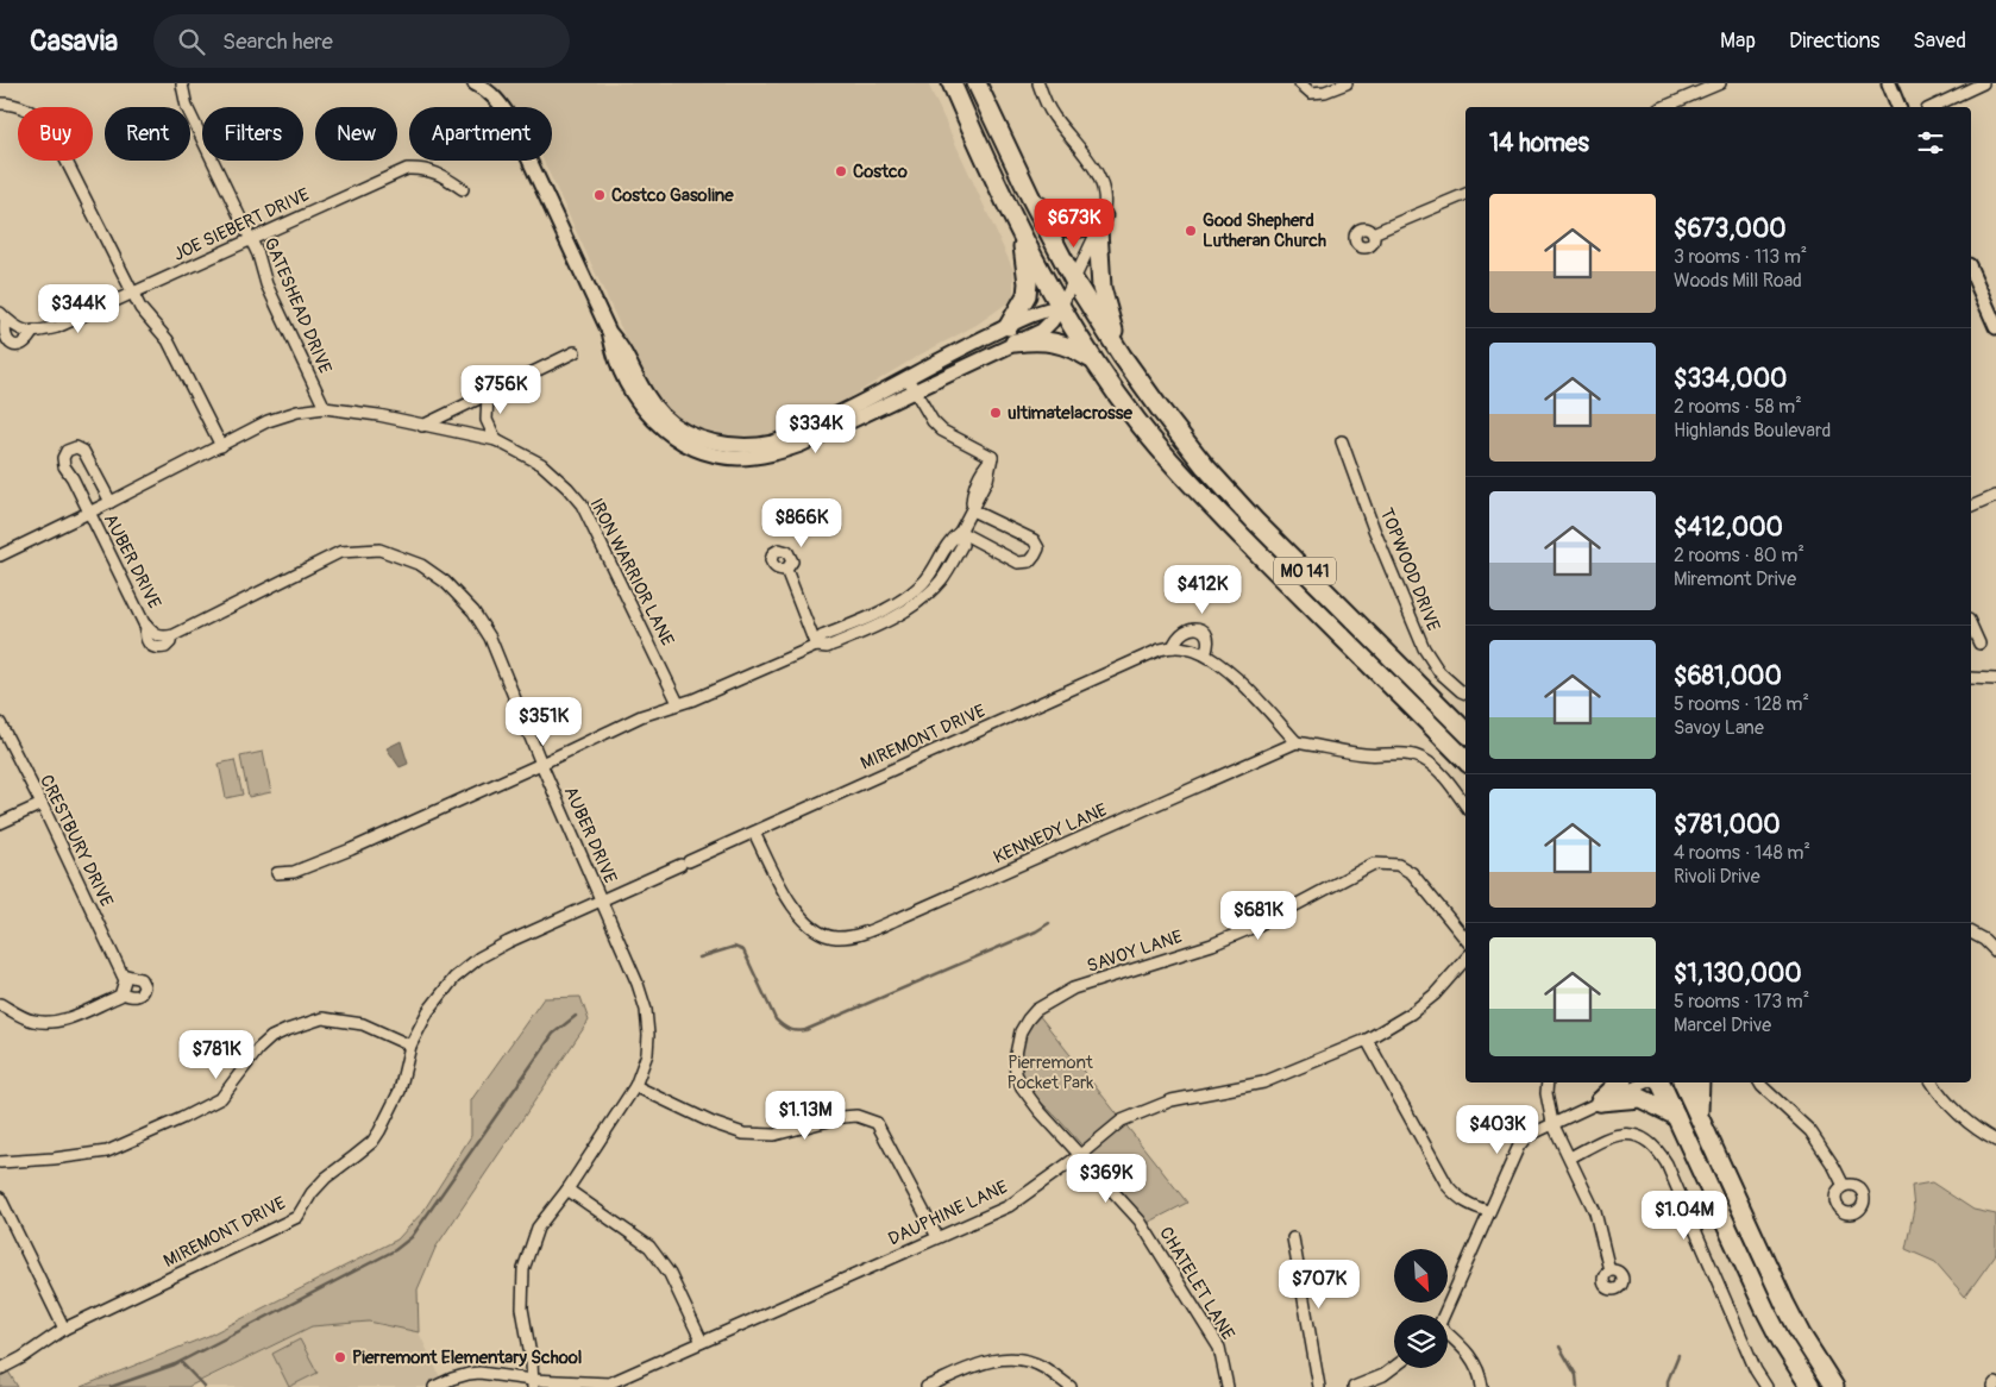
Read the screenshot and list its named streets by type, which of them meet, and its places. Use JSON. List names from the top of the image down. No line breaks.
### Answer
{"streets":{"highway":["MO 141"],"street":["JOE SIEBERT DRIVE","GATESHEAD DRIVE","AUBER DRIVE","TOPWOOD DRIVE","IRON WARRIOR LANE","MIREMONT DRIVE","KENNEDY LANE","CRESTBURY DRIVE","SAVOY LANE","DAUPHINE LANE","CHATELET LANE"]},"crossings":[["JOE SIEBERT DRIVE","GATESHEAD DRIVE"],["GATESHEAD DRIVE","IRON WARRIOR LANE"],["AUBER DRIVE","IRON WARRIOR LANE"],["AUBER DRIVE","MIREMONT DRIVE"],["AUBER DRIVE","DAUPHINE LANE"],["MIREMONT DRIVE","KENNEDY LANE"],["SAVOY LANE","CHATELET LANE"],["DAUPHINE LANE","CHATELET LANE"]],"parks":["Pierremont Pocket Park"],"places":["Costco","Costco Gasoline","Good Shepherd Lutheran Church","ultimatelacrosse","Pierremont Elementary School"],"north":"bottom right","page":{"header":"Casavia","search":"Search here","nav":["Map","Directions","Saved"],"chip":["Buy","Rent","Filters","New","Apartment"],"heading":"14 homes","list":[{"name":"$673,000","note":"3 rooms · 113 m² · Woods Mill Road"},{"name":"$334,000","note":"2 rooms · 58 m² · Highlands Boulevard"},{"name":"$412,000","note":"2 rooms · 80 m² · Miremont Drive"},{"name":"$681,000","note":"5 rooms · 128 m² · Savoy Lane"},{"name":"$781,000","note":"4 rooms · 148 m² · Rivoli Drive"},{"name":"$1,130,000","note":"5 rooms · 173 m² · Marcel Drive"}],"price":["$673K","$344K","$756K","$334K","$866K","$412K","$351K","$681K","$781K","$1.13M","$403K","$369K","$1.04M","$707K"]}}
